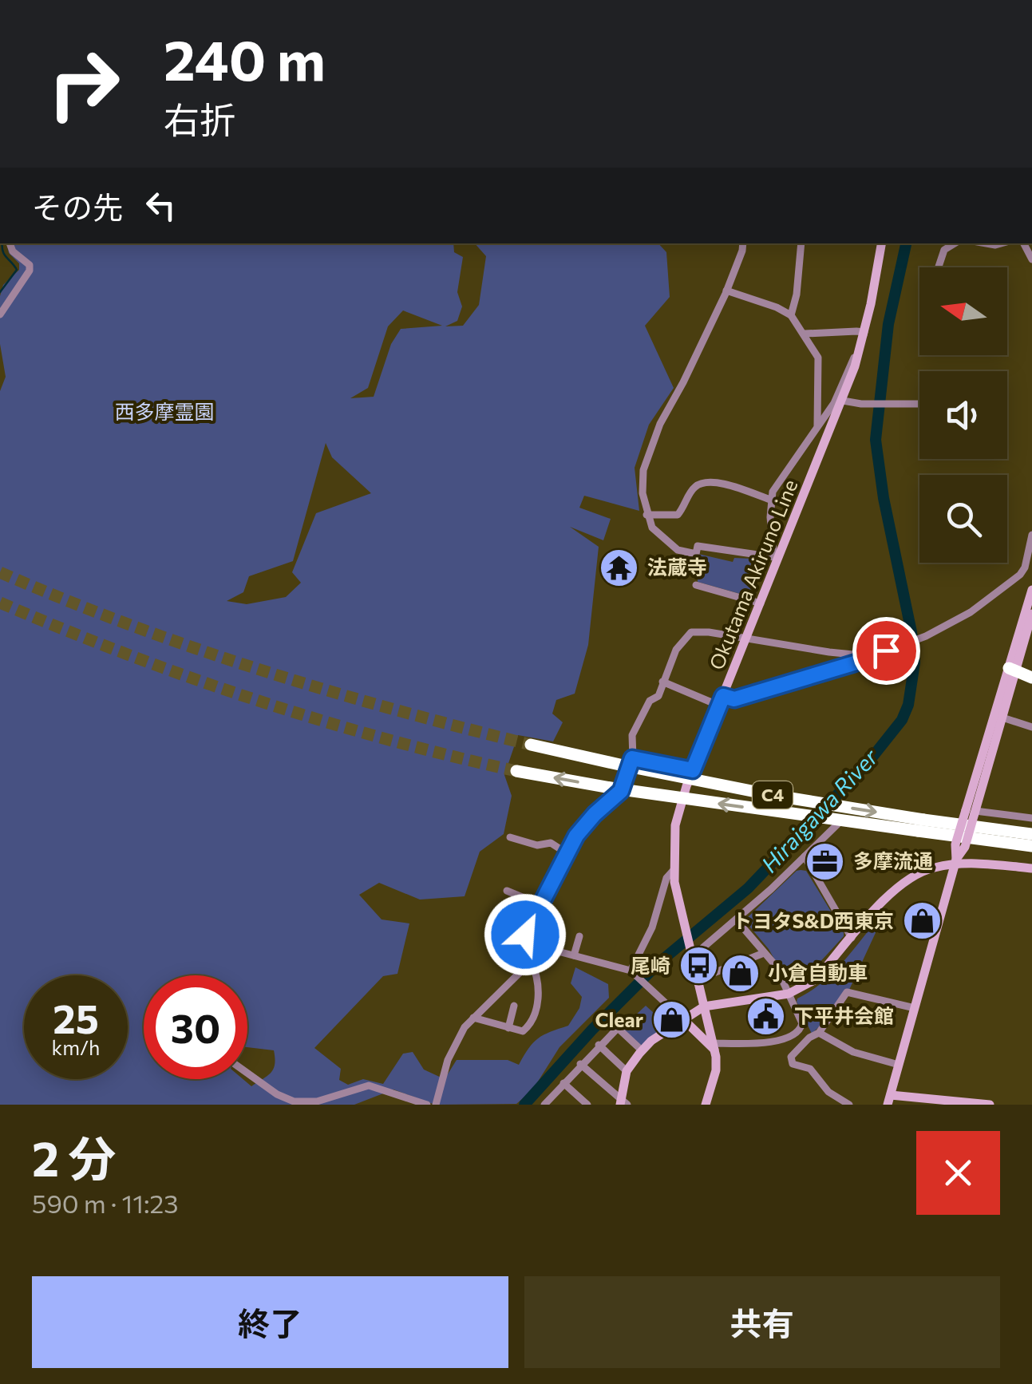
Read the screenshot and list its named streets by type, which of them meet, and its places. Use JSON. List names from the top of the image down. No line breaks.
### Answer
{"streets":{"highway":["C4"],"main road":["Okutama Akiruno Line"]},"water":["Hiraigawa River"],"parks":["西多摩霊園"],"places":{"temple":["法蔵寺"],"office":["多摩流通"],"shop":["トヨタS&D西東京","小倉自動車","Clear"],"bus stop":["尾崎"],"public building":["下平井会館"]},"north":"left","page":{"turn":["240 m","右折"],"then":"その先","speed":"25 km/h","limit":"30","heading":["2 分","590 m · 11:23"],"buttons":["終了","共有"]}}
